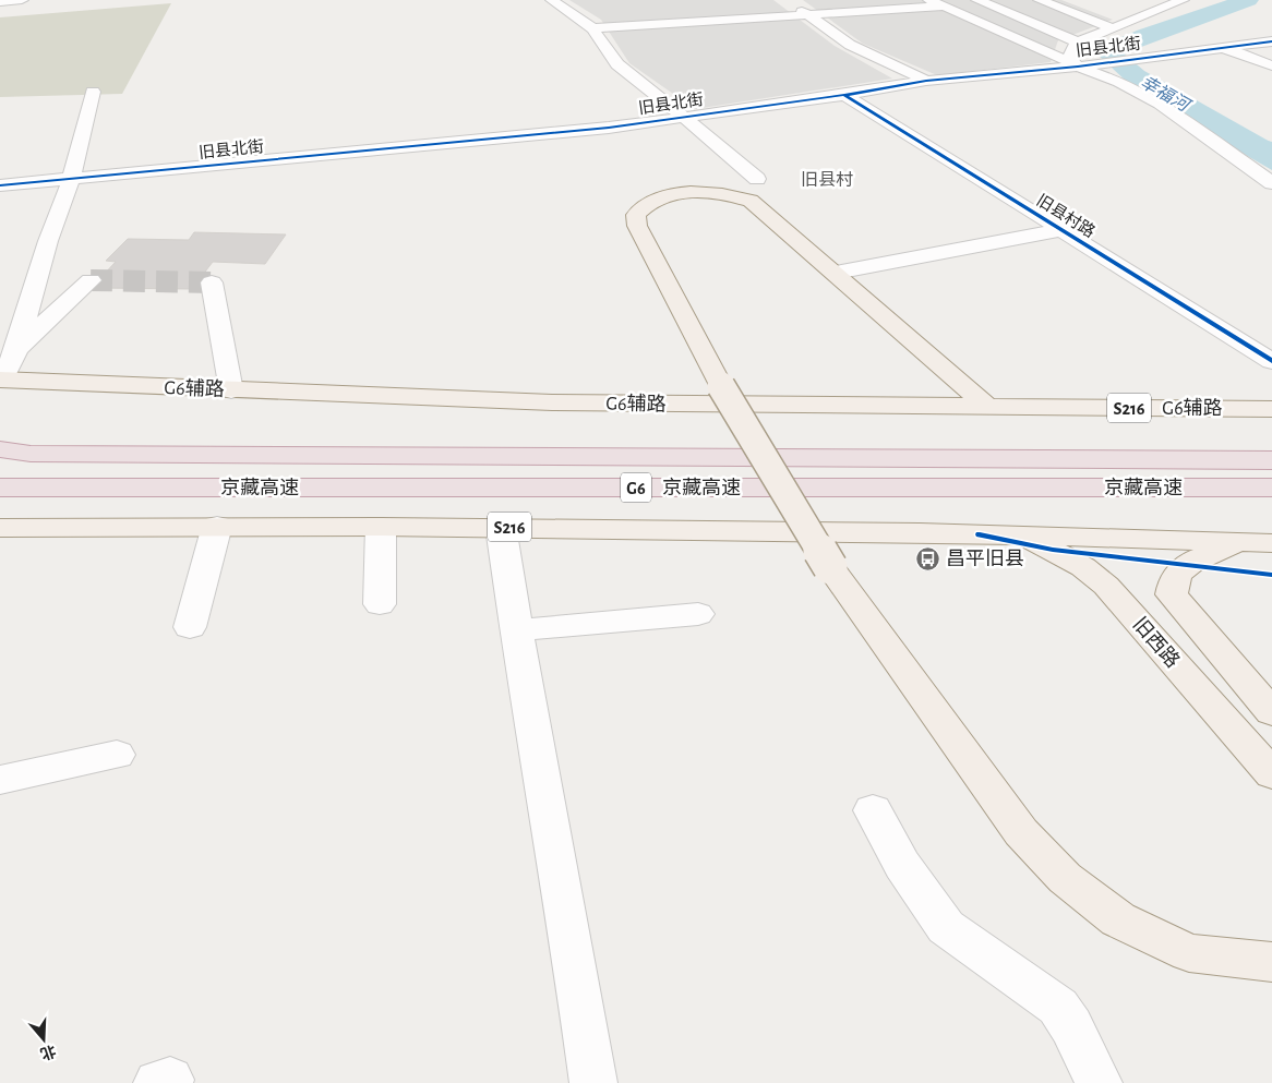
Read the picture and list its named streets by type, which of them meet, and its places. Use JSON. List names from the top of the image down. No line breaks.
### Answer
{"streets":{"highway":["京藏高速","G6"],"main road":["G6辅路","S216","旧西路"],"street":["旧县北街","旧县村路"]},"crossings":[["旧县北街","旧县村路"],["S216","旧西路"]],"districts":["旧县村"],"water":["幸福河"],"places":{"bus stop":["昌平旧县"]},"north":"bottom"}
